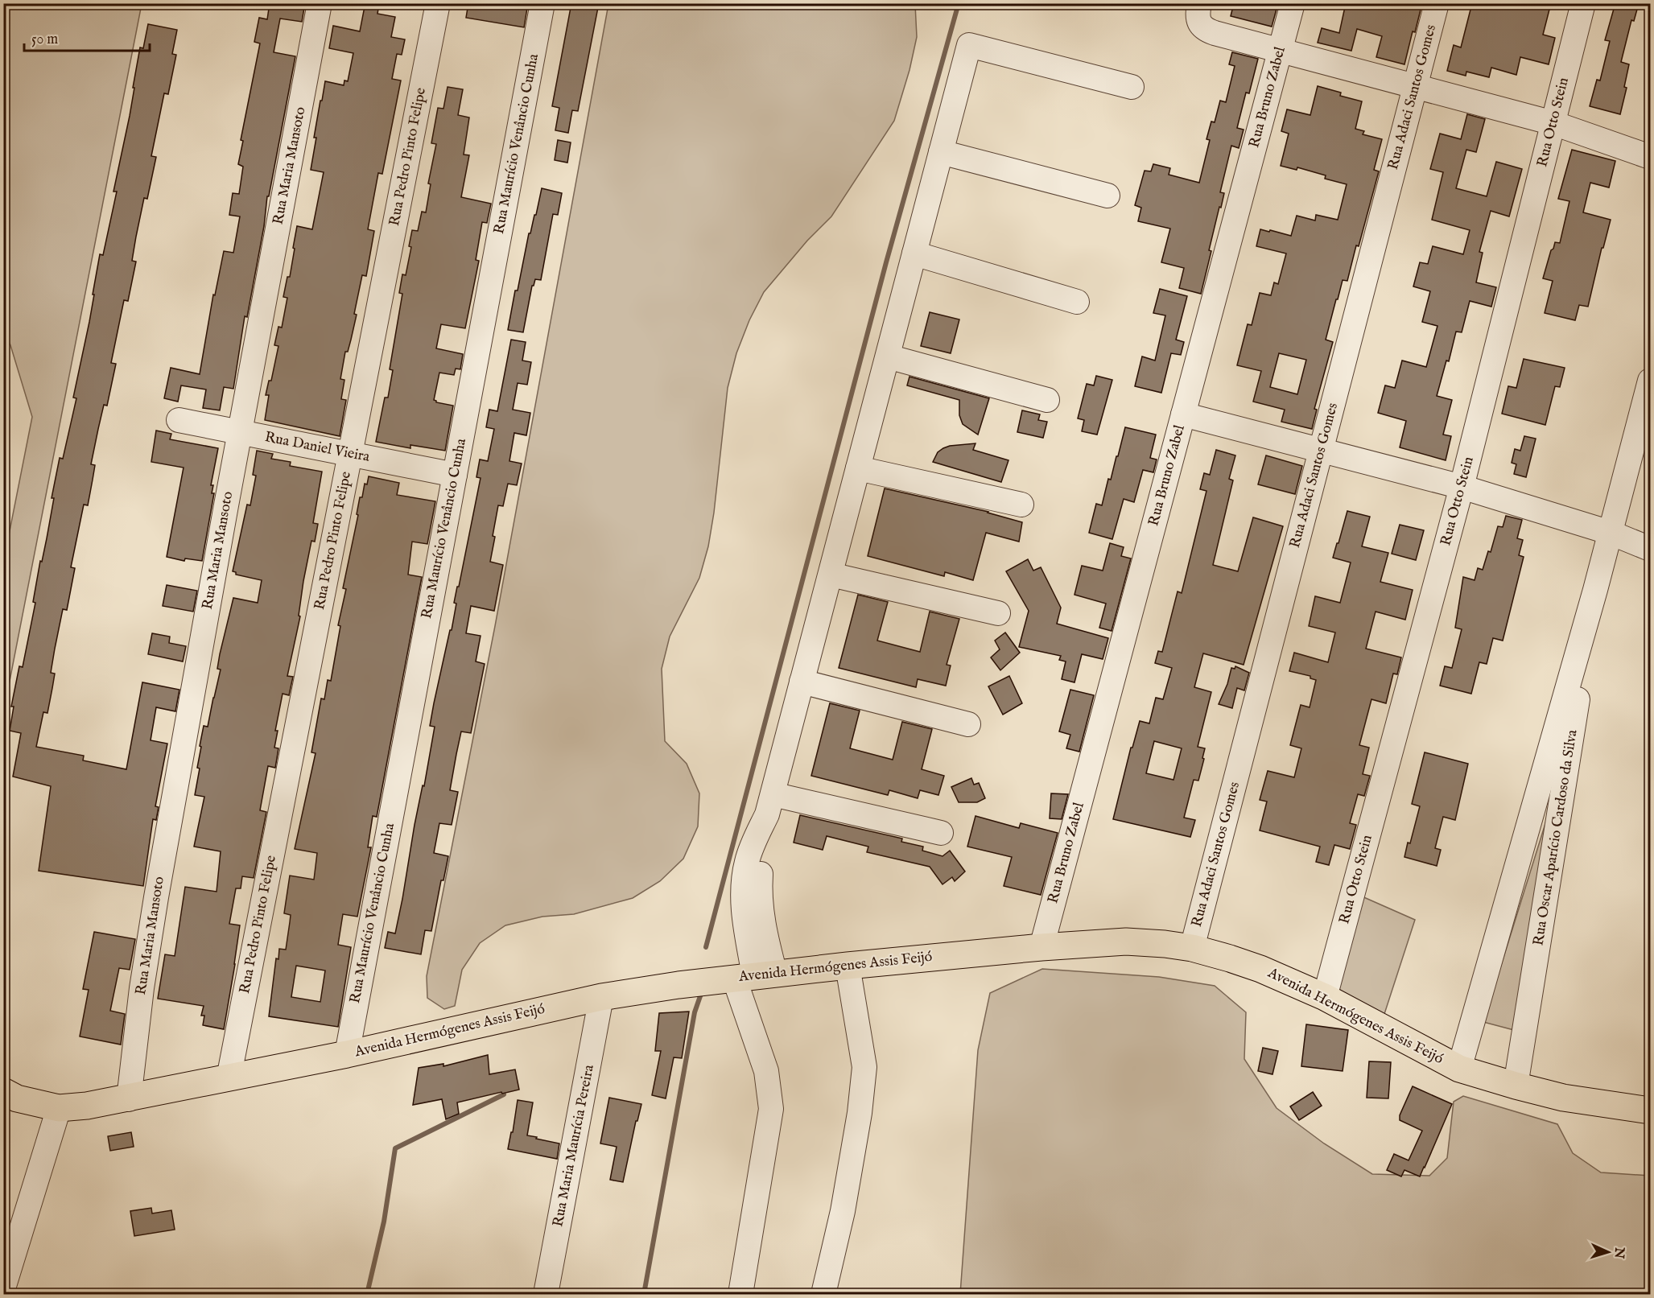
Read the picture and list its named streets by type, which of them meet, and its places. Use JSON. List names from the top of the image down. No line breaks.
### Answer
{"streets":{"main road":["Avenida Hermógenes Assis Feijó"],"street":["Rua Bruno Zabel","Rua Adaci Santos Gomes","Rua Otto Stein","Rua Maurício Venâncio Cunha","Rua Pedro Pinto Felipe","Rua Maria Mansoto","Rua Daniel Vieira","Rua Oscar Aparício Cardoso da Silva","Rua Maria Maurícia Pereira"]},"crossings":[["Rua Bruno Zabel","Avenida Hermógenes Assis Feijó"],["Rua Adaci Santos Gomes","Avenida Hermógenes Assis Feijó"],["Rua Otto Stein","Avenida Hermógenes Assis Feijó"],["Rua Maurício Venâncio Cunha","Rua Daniel Vieira"],["Rua Maurício Venâncio Cunha","Avenida Hermógenes Assis Feijó"],["Rua Pedro Pinto Felipe","Rua Daniel Vieira"],["Rua Pedro Pinto Felipe","Avenida Hermógenes Assis Feijó"],["Rua Maria Mansoto","Rua Daniel Vieira"],["Rua Maria Mansoto","Avenida Hermógenes Assis Feijó"],["Rua Oscar Aparício Cardoso da Silva","Avenida Hermógenes Assis Feijó"],["Avenida Hermógenes Assis Feijó","Rua Maria Maurícia Pereira"]],"scale_bar":"50 m","north":"right"}
